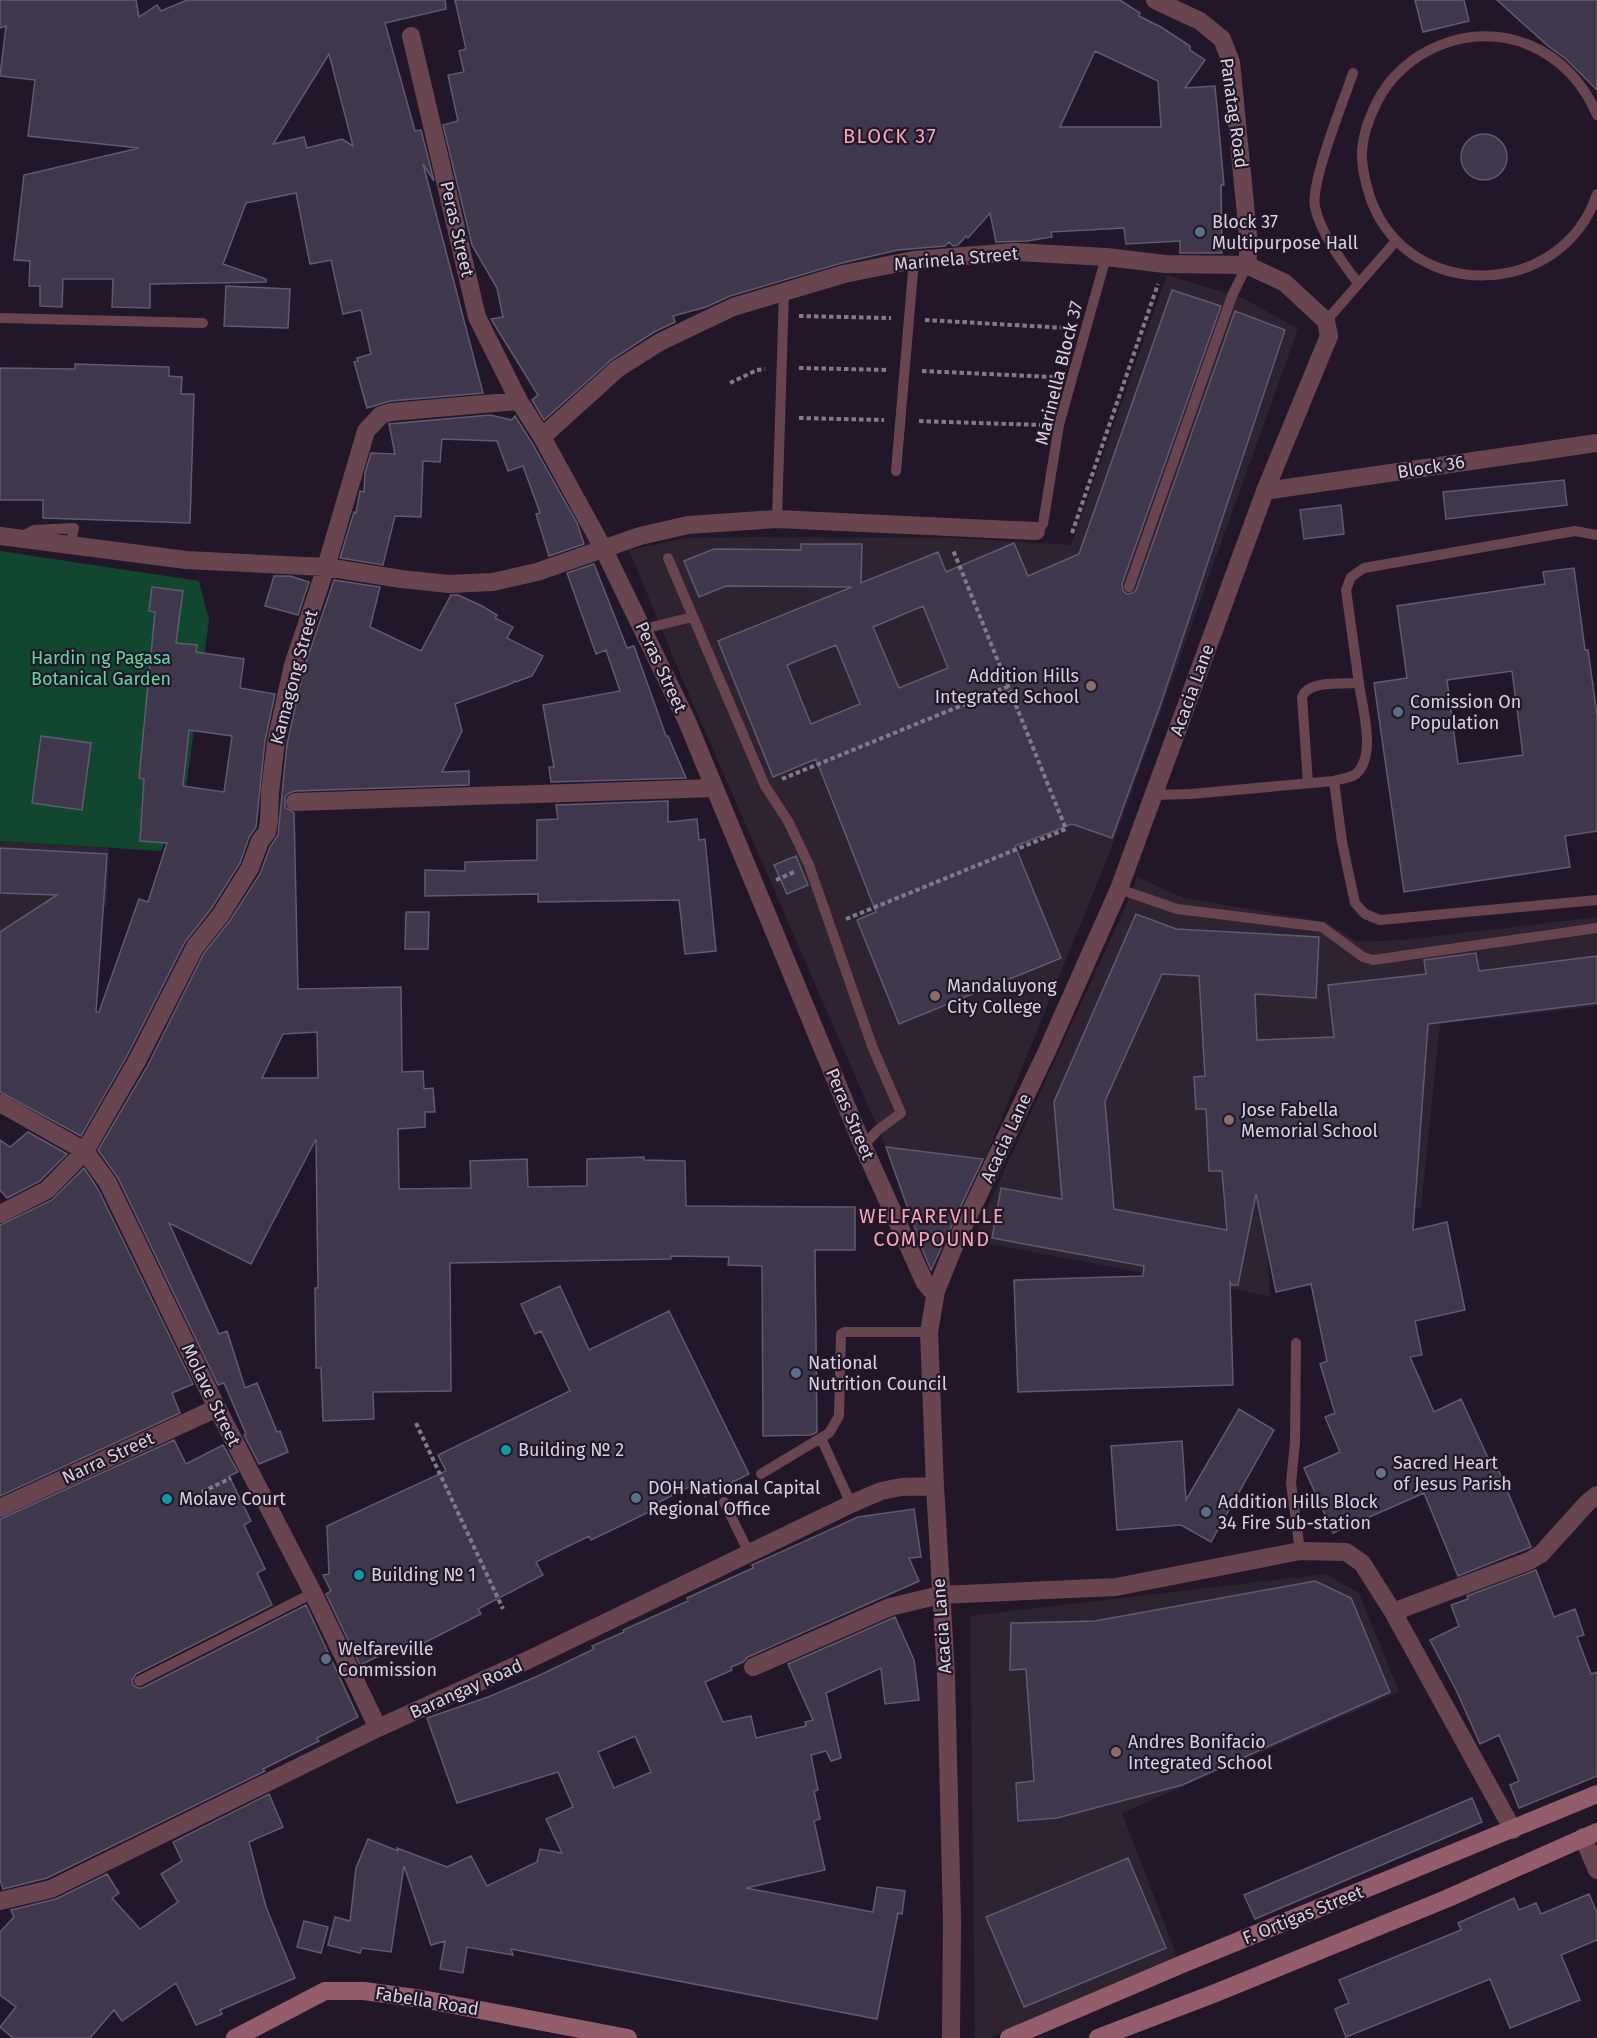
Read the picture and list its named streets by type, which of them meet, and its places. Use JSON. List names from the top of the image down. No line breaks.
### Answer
{"streets":{"street":["Panatag Road","Peras Street","Marinela Street","Block 36","Kamagong Street","Acacia Lane","Molave Street","Narra Street","Barangay Road","F. Ortigas Street","Fabella Road"],"lane":["Marinella Block 37"]},"crossings":[["Panatag Road","Marinela Street"],["Peras Street","Marinela Street"],["Peras Street","Kamagong Street"],["Peras Street","Acacia Lane"],["Marinela Street","Marinella Block 37"],["Marinela Street","Acacia Lane"],["Block 36","Acacia Lane"],["Kamagong Street","Molave Street"],["Acacia Lane","Barangay Road"],["Molave Street","Narra Street"],["Molave Street","Barangay Road"]],"districts":["BLOCK 37","WELFAREVILLE COMPOUND"],"parks":["Hardin ng Pagasa Botanical Garden"],"places":["Block 37 Multipurpose Hall","Addition Hills Integrated School","Comission On Population","Mandaluyong City College","Jose Fabella Memorial School","National Nutrition Council","Building № 2","Sacred Heart of Jesus Parish","DOH National Capital Regional Office","Molave Court","Addition Hills Block 34 Fire Sub-station","Building № 1","Welfareville Commission","Andres Bonifacio Integrated School"]}
